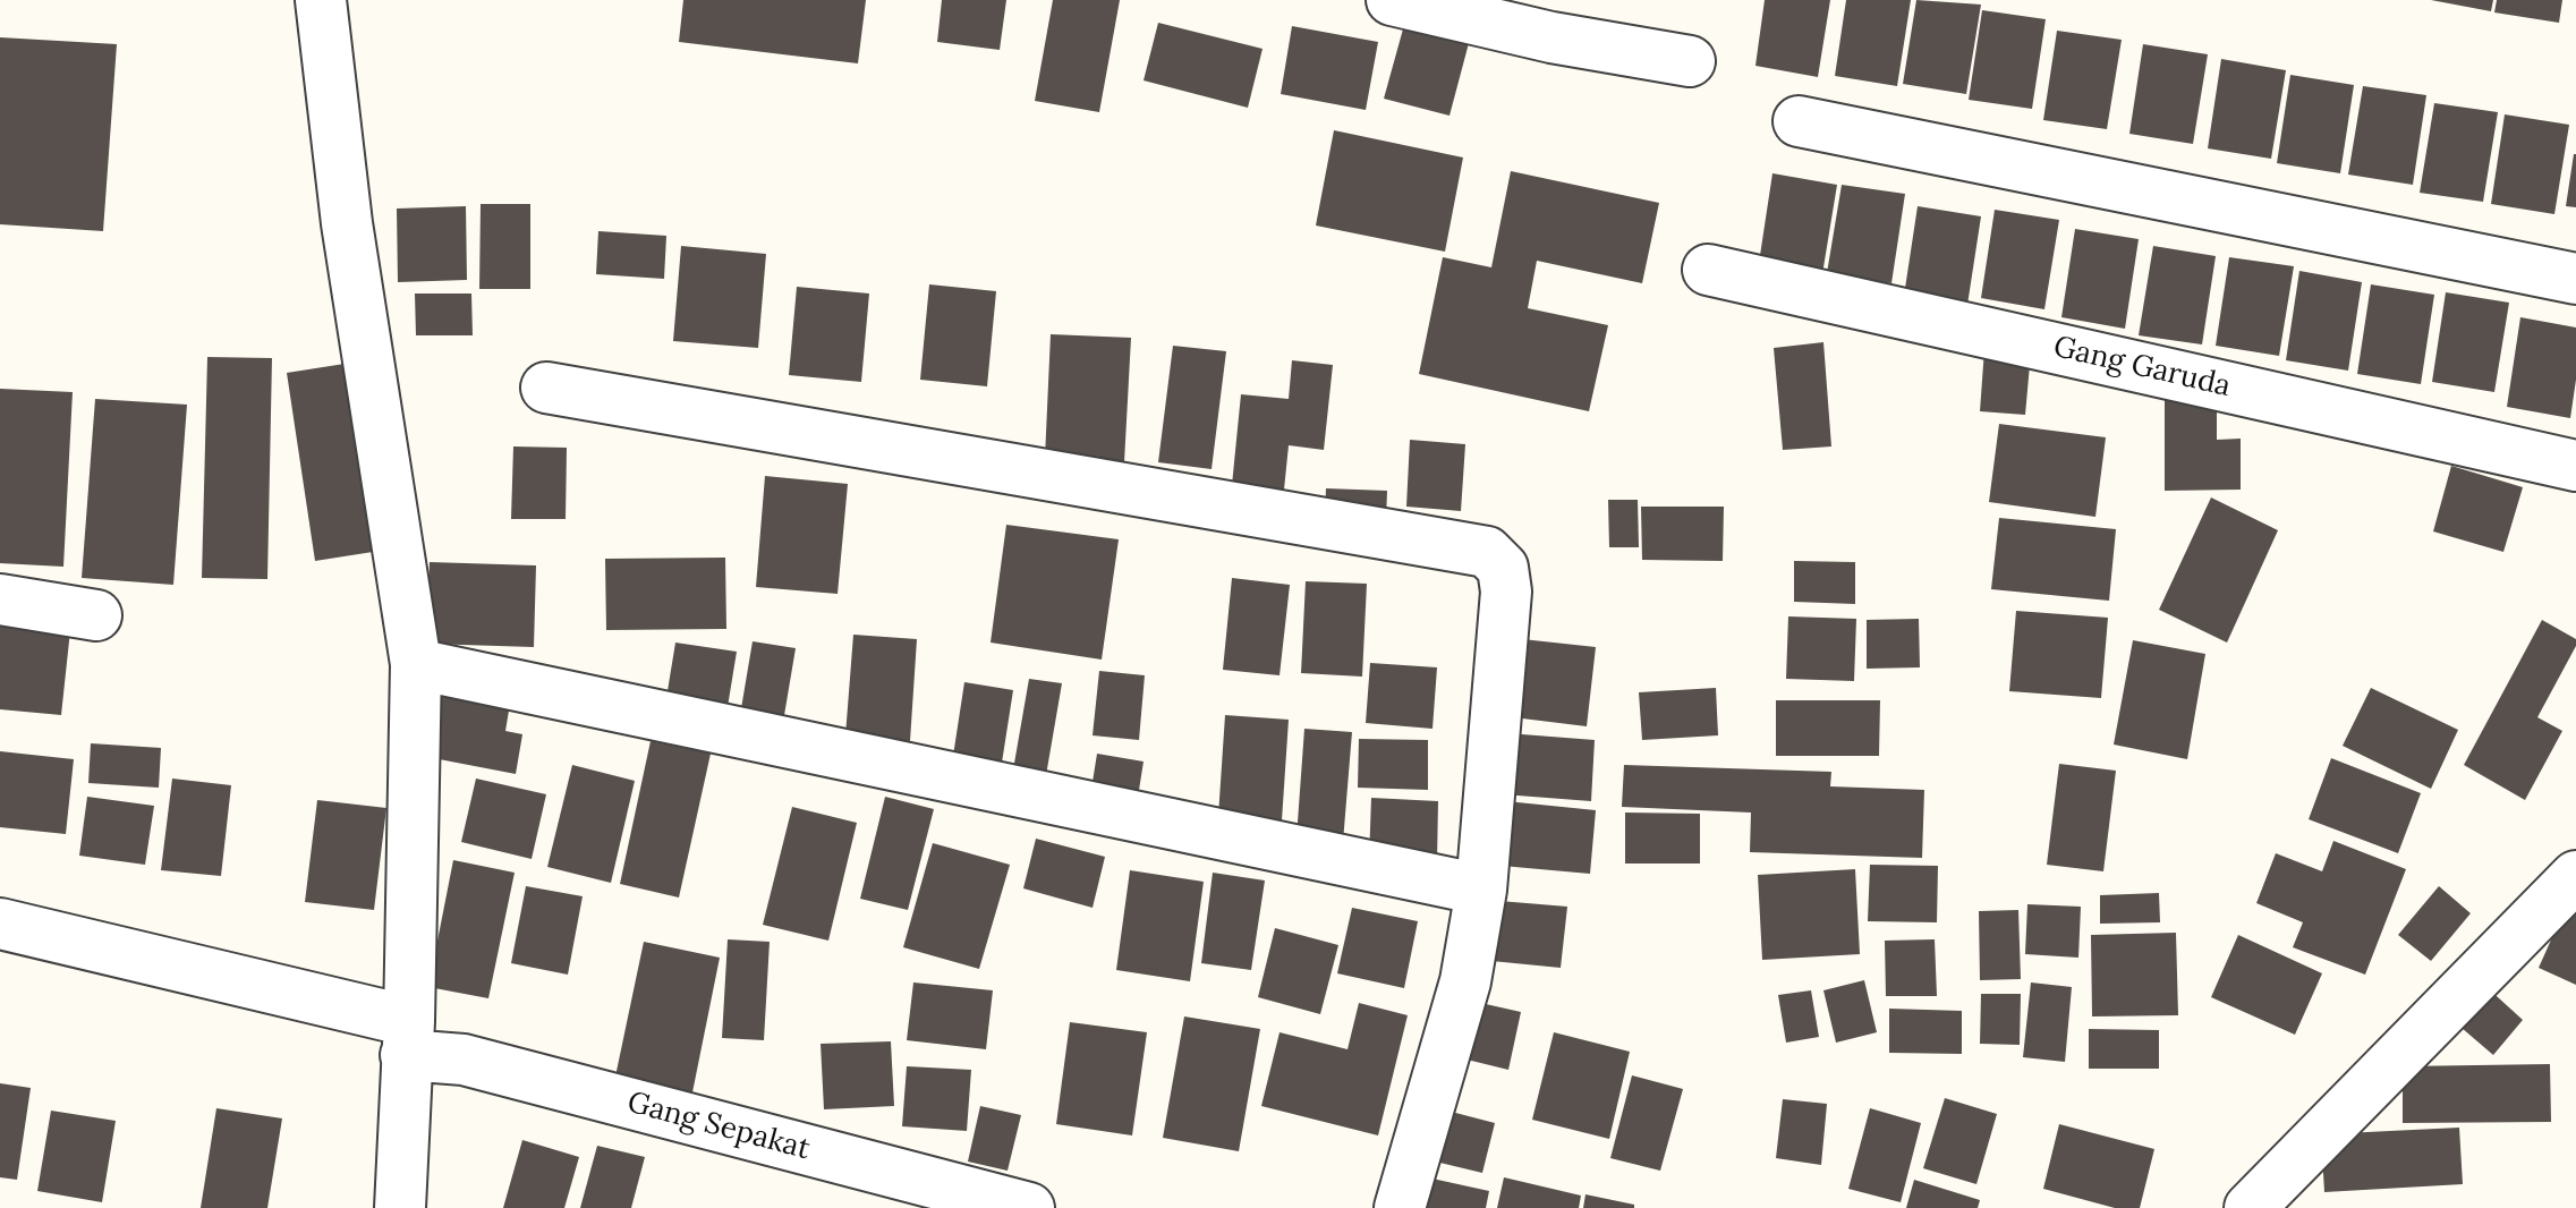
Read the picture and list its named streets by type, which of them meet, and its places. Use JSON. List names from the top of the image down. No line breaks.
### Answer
{"streets":{"street":["Gang Garuda","Gang Sepakat"]}}
